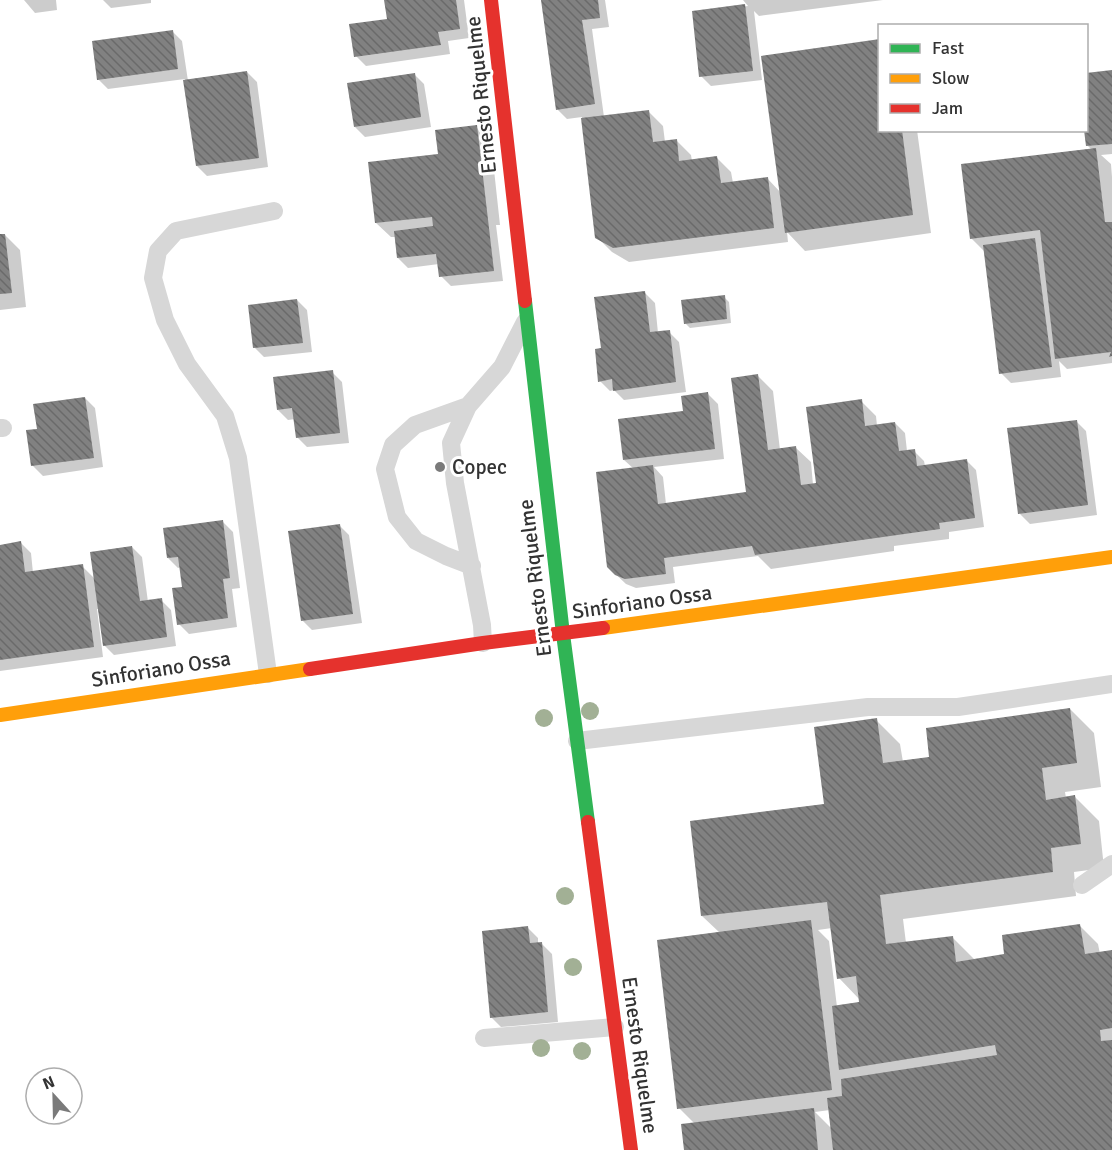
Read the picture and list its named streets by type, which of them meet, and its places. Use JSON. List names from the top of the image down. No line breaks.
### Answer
{"streets":{"main road":["Ernesto Riquelme","Sinforiano Ossa"]},"crossings":[["Ernesto Riquelme","Sinforiano Ossa"]],"places":["Copec"],"legend":["Fast","Slow","Jam"],"north":"top"}
